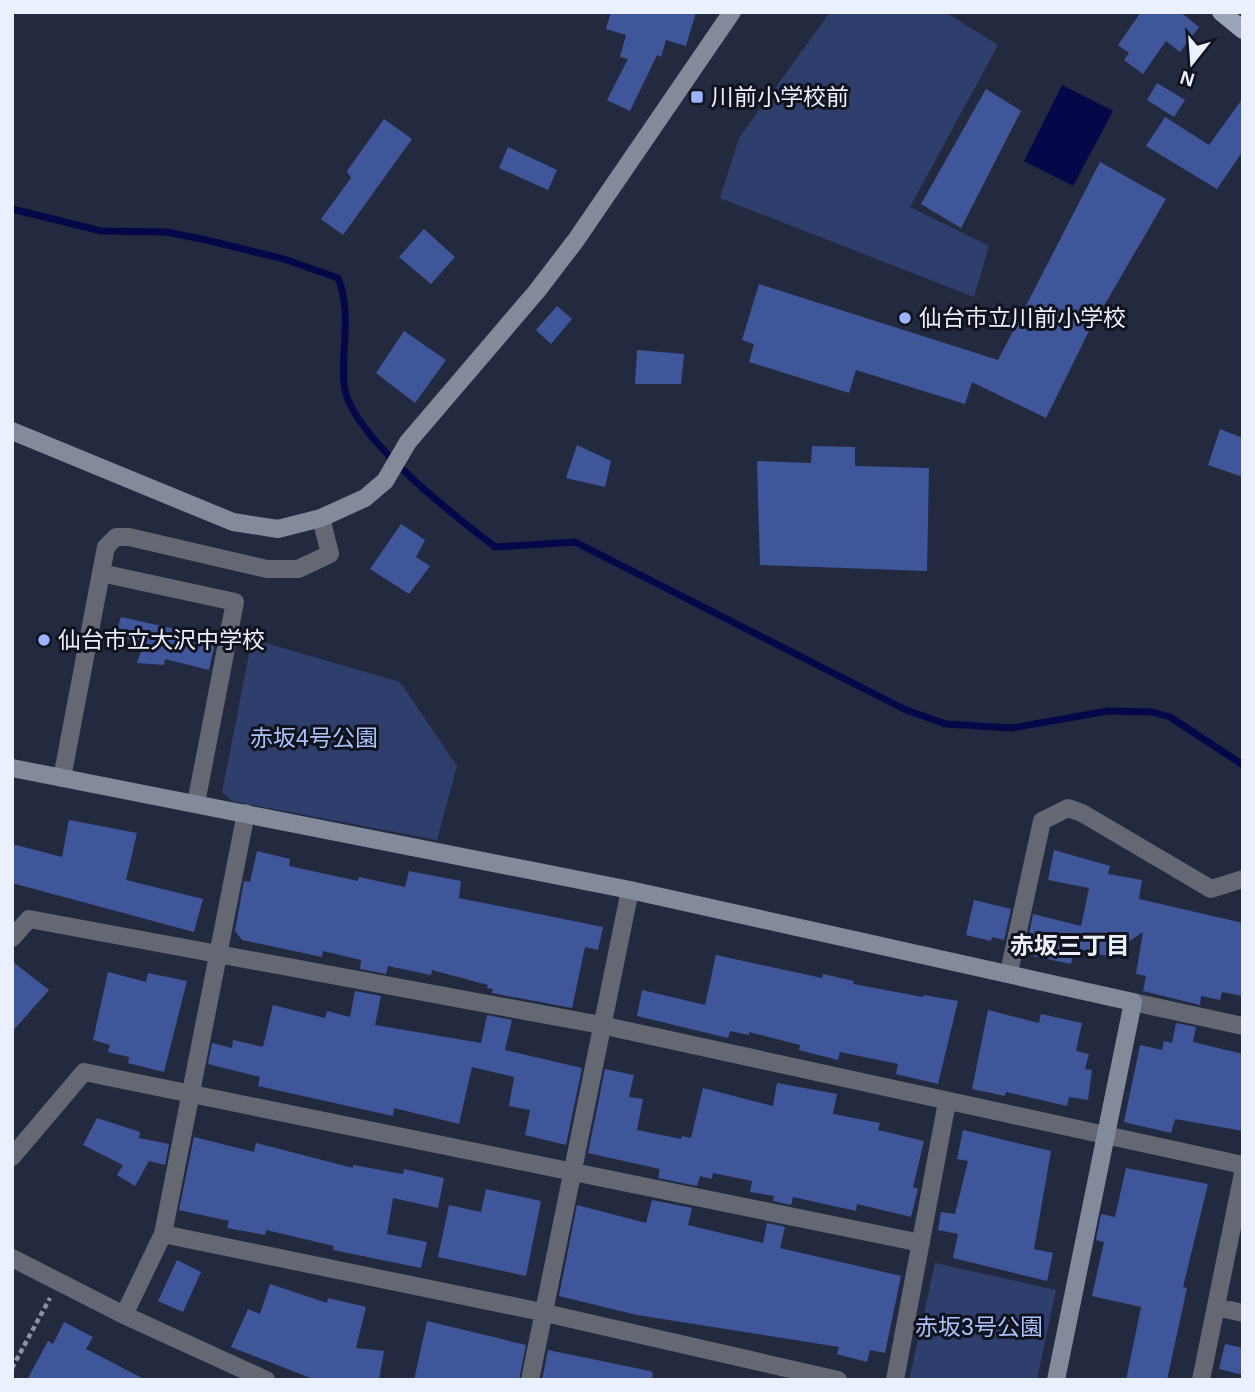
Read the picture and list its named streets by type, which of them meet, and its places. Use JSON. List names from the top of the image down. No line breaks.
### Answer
{"districts":["赤坂三丁目"],"parks":["赤坂4号公園","赤坂3号公園"],"places":{"transit":["川前小学校前"],"other":["仙台市立川前小学校","仙台市立大沢中学校"]},"north":"bottom"}
